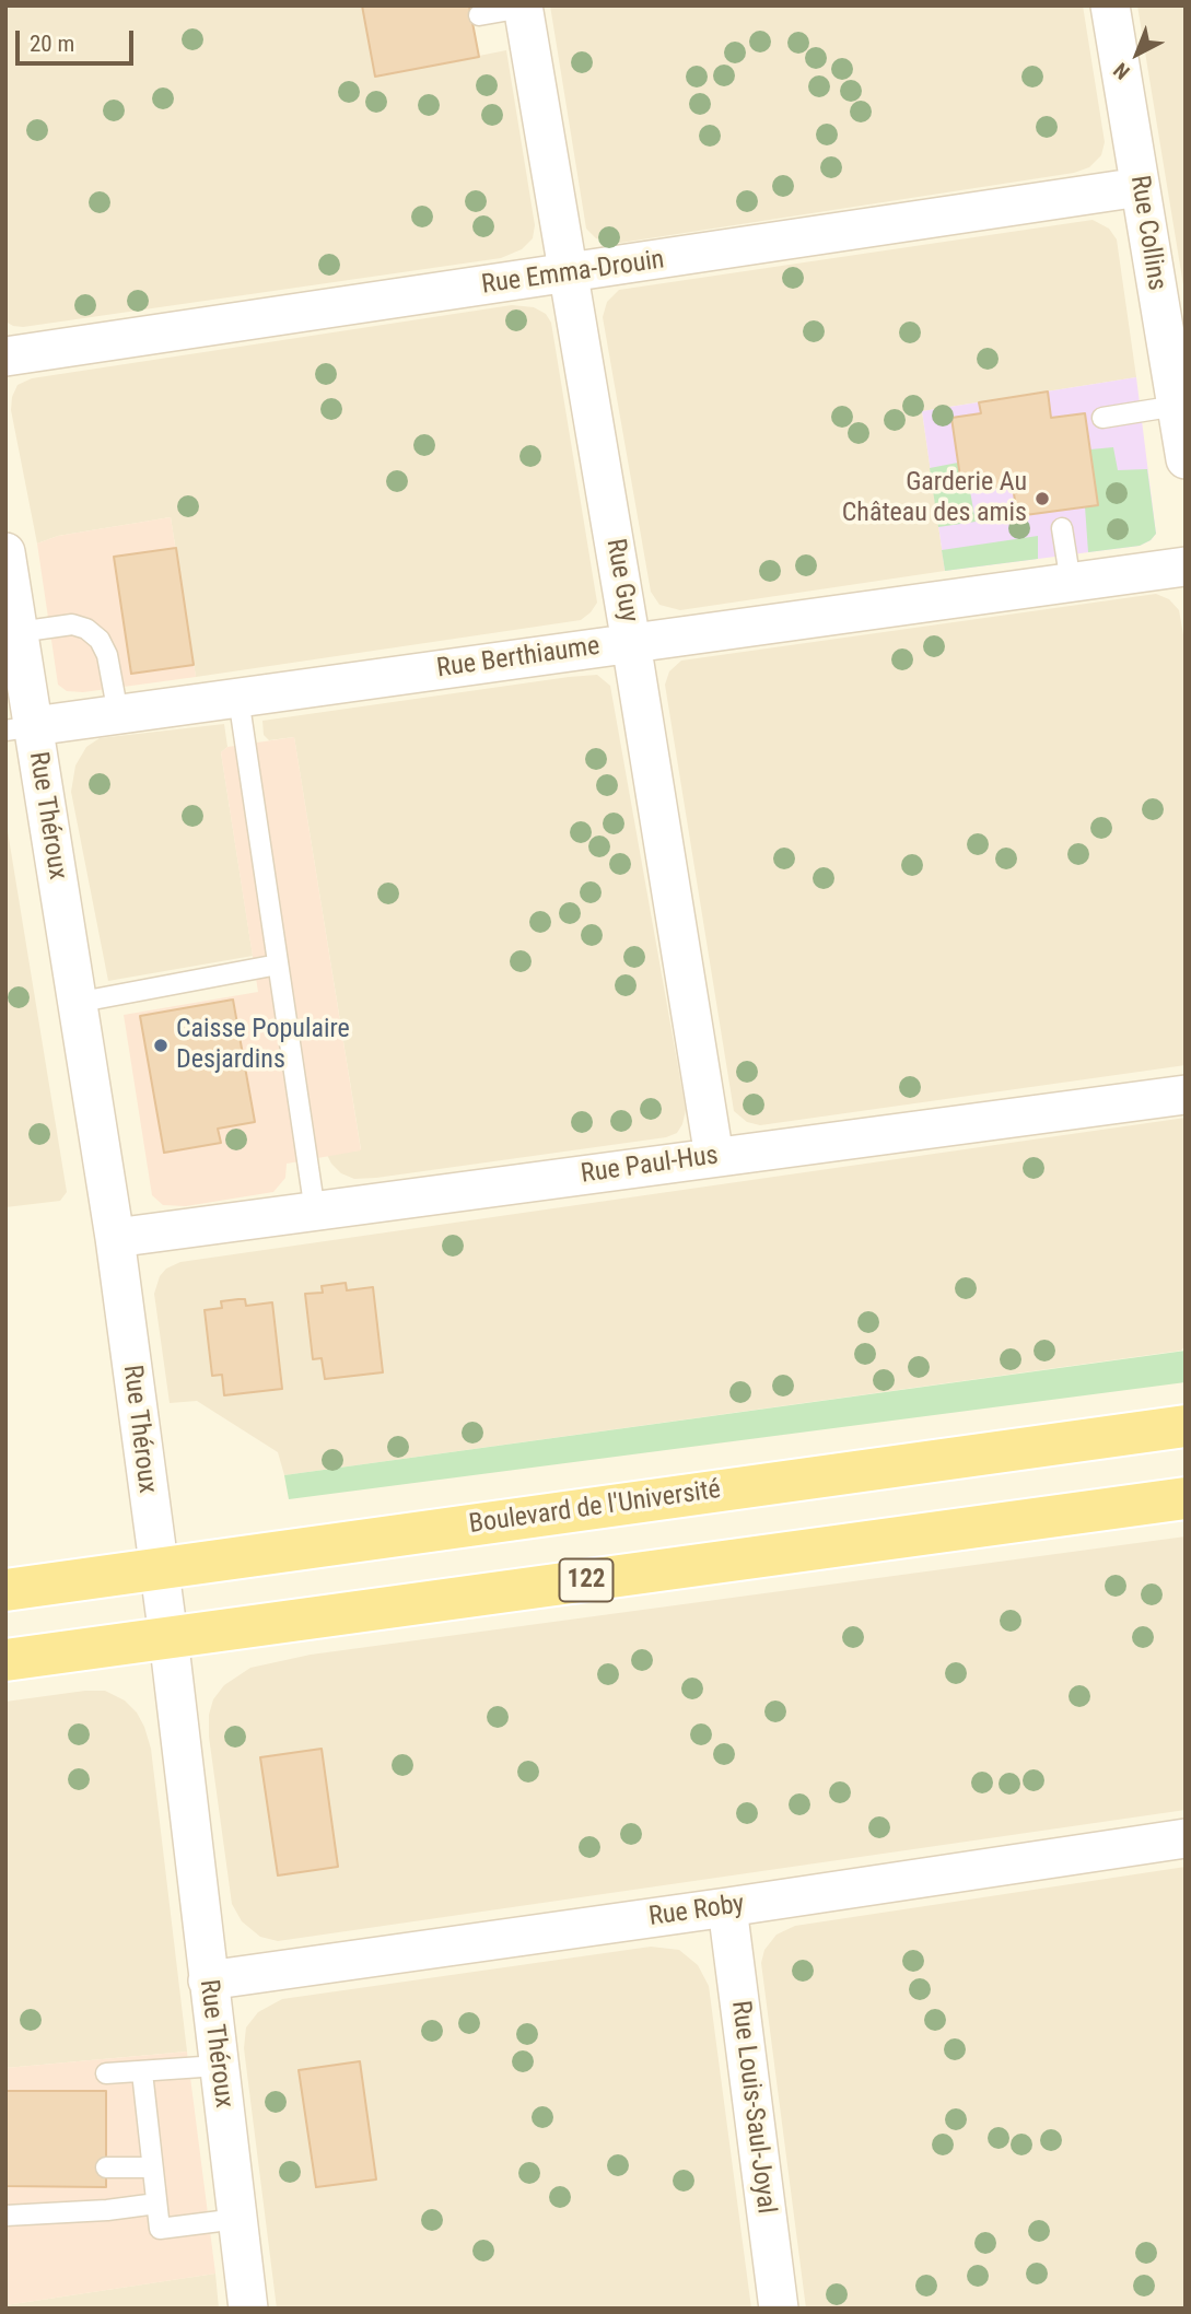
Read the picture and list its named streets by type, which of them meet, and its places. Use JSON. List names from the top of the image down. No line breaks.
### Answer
{"streets":{"main road":["Boulevard de l'Université","122"],"street":["Rue Collins","Rue Emma-Drouin","Rue Guy","Rue Berthiaume","Rue Théroux","Rue Paul-Hus","Rue Roby","Rue Louis-Saul-Joyal"]},"crossings":[["Rue Collins","Rue Emma-Drouin"],["Rue Emma-Drouin","Rue Guy"],["Rue Guy","Rue Berthiaume"],["Rue Guy","Rue Paul-Hus"],["Rue Berthiaume","Rue Théroux"],["Rue Théroux","Rue Paul-Hus"],["Rue Théroux","Boulevard de l'Université"],["Rue Théroux","122"],["Rue Théroux","Rue Roby"],["Rue Roby","Rue Louis-Saul-Joyal"]],"places":["Garderie Au Château des amis","Caisse Populaire Desjardins"],"scale_bar":"20 m","north":"bottom left"}
